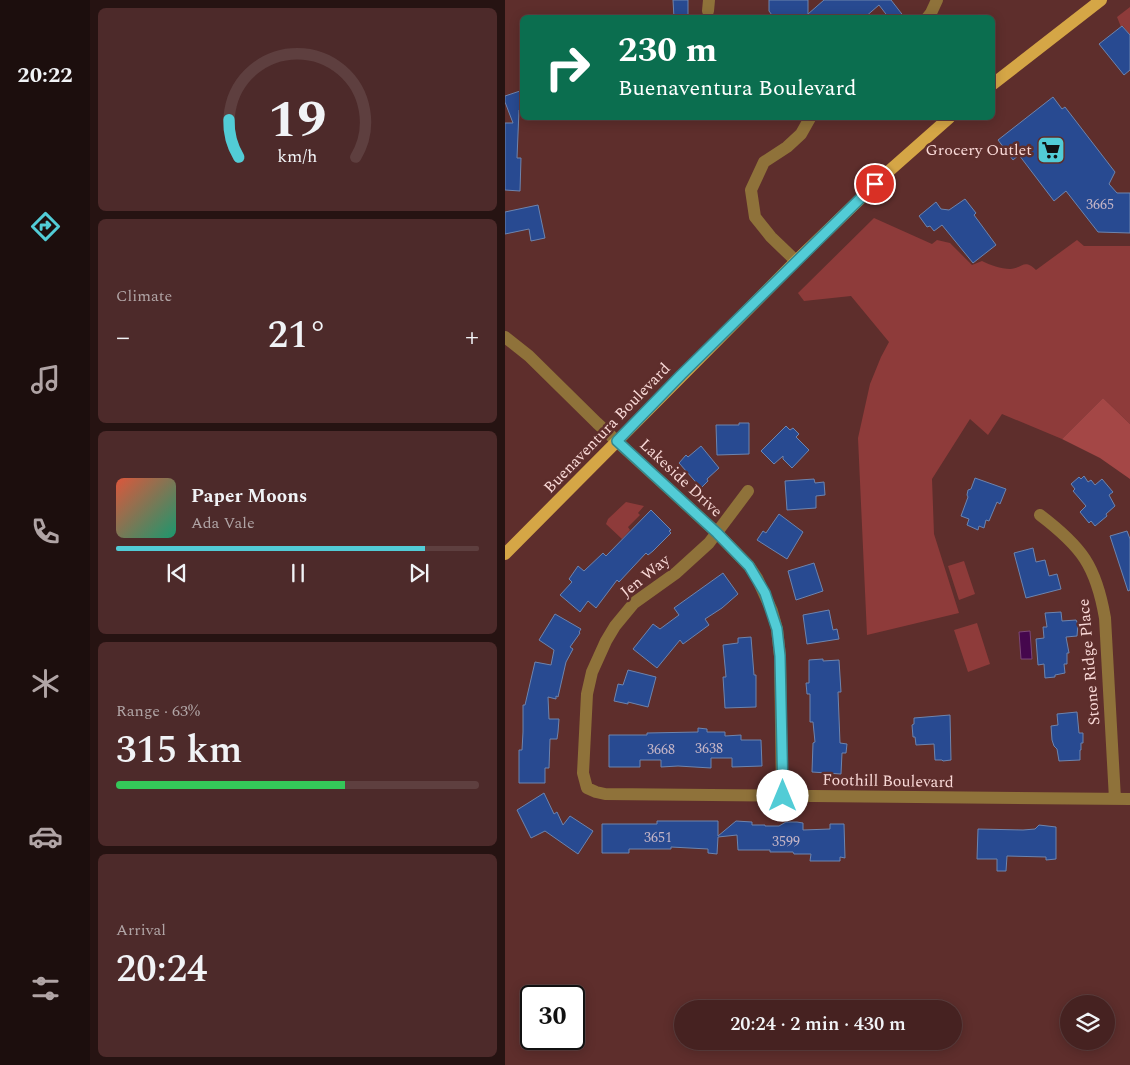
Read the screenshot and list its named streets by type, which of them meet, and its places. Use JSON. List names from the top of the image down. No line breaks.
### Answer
{"streets":{"main road":["Buenaventura Boulevard"],"street":["Lakeside Drive","Jen Way","Stone Ridge Place","Foothill Boulevard"]},"crossings":[["Buenaventura Boulevard","Lakeside Drive"],["Lakeside Drive","Jen Way"],["Lakeside Drive","Foothill Boulevard"],["Jen Way","Foothill Boulevard"],["Stone Ridge Place","Foothill Boulevard"]],"places":{"supermarket":["Grocery Outlet"]},"house_numbers":["3665","3638","3668","3651","3599"],"page":{"tabs":"20:22","turn":["230 m","Buenaventura Boulevard"],"tile":["Climate",["Range · 63%","315 km"],["Arrival","20:24"]],"heat":["−","21°","+"],"song":["Paper Moons","Ada Vale"],"limit":"30","trip":"20:24 · 2 min · 430 m","gauge":["19","km/h"]}}
